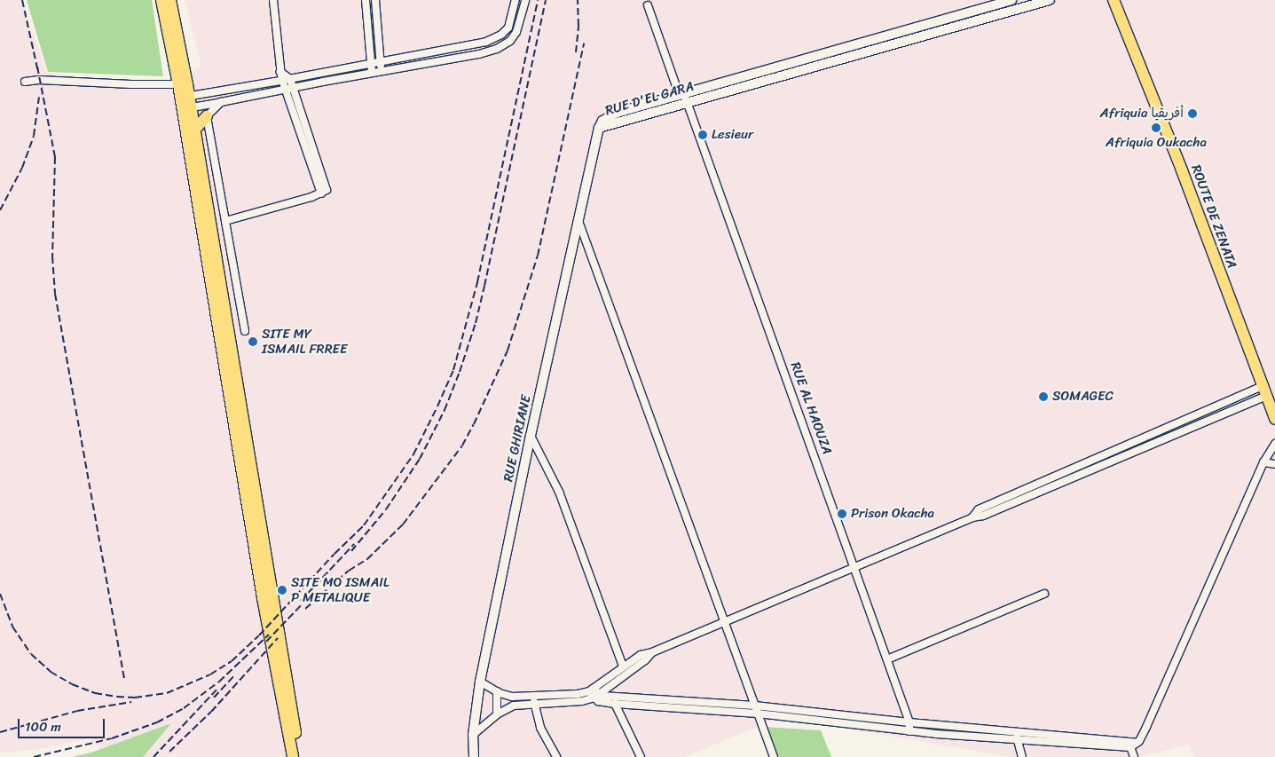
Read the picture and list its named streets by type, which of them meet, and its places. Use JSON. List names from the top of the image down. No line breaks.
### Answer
{"streets":{"main road":["ROUTE DE ZENATA"],"street":["RUE D'EL GARA","RUE AL HAOUZA","RUE GHIRIANE"]},"crossings":[["RUE D'EL GARA","RUE AL HAOUZA"],["RUE D'EL GARA","RUE GHIRIANE"]],"places":["Afriquia أفريقيا","Afriquia Oukacha","Lesieur","SITE MY ISMAIL FRREE","SOMAGEC","Prison Okacha","SITE MO ISMAIL P METALIQUE"],"scale_bar":"100 m"}
